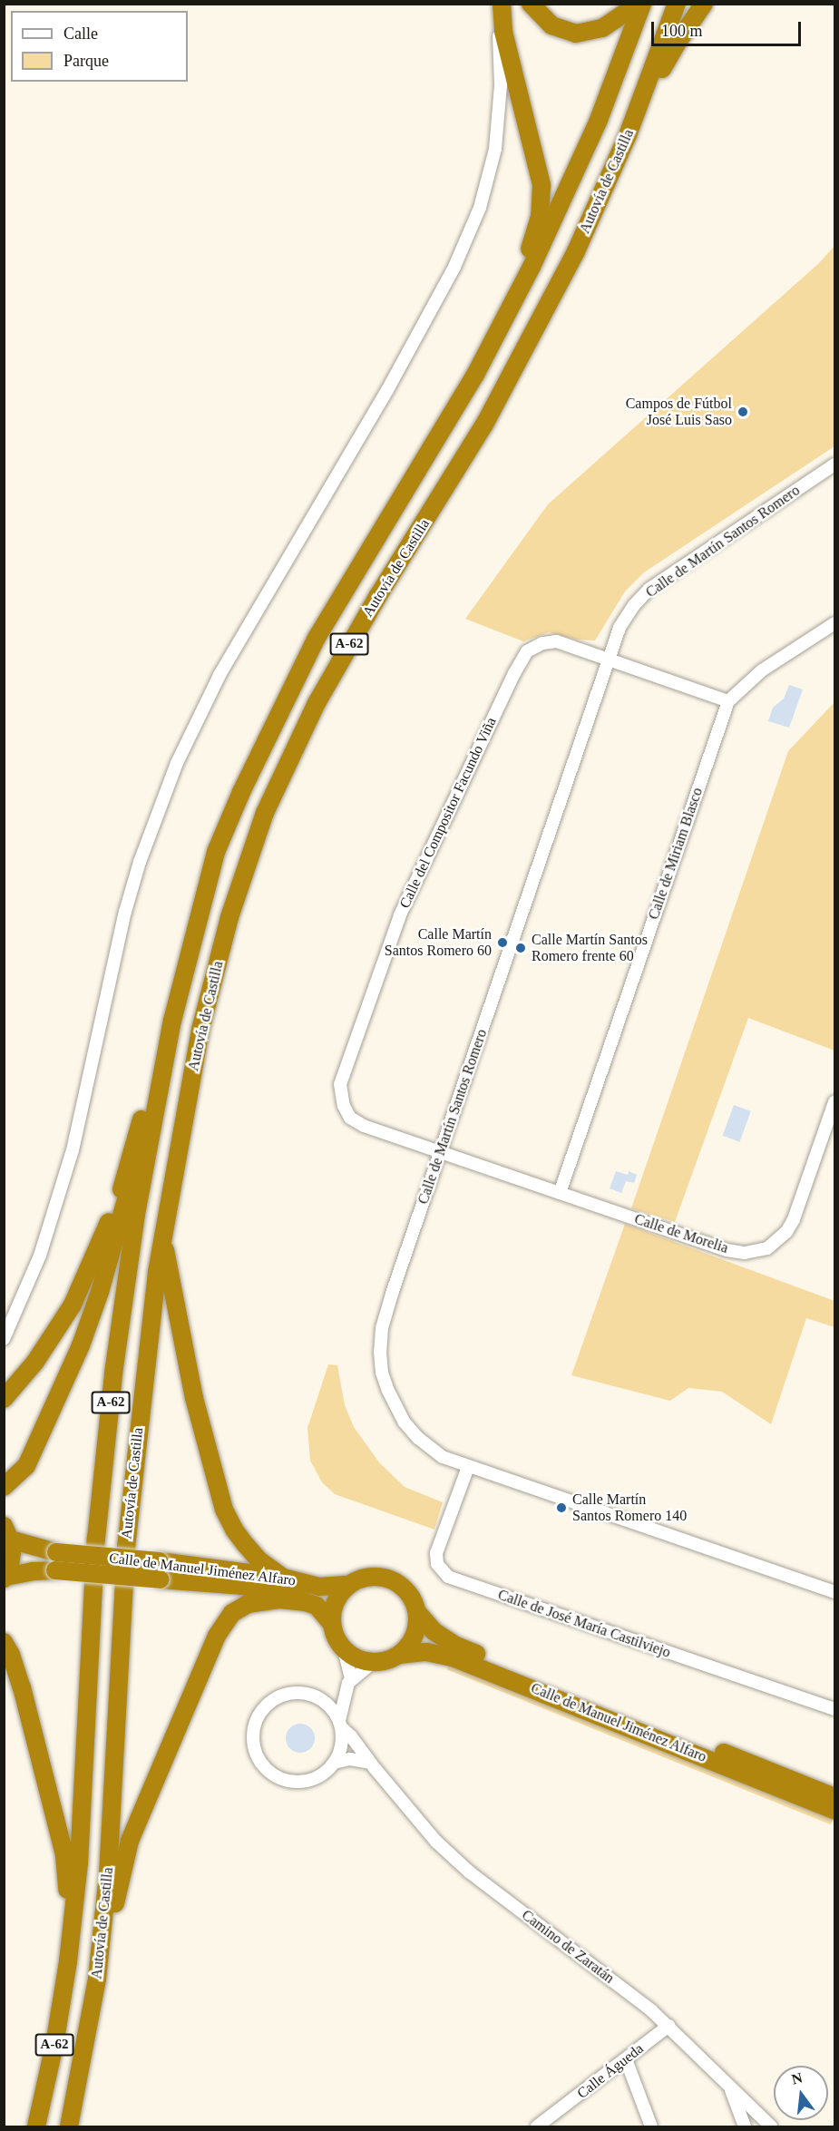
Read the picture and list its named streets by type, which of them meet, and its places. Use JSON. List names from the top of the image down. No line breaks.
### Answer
{"streets":{"highway":["Autovía de Castilla","A-62","Calle de Manuel Jiménez Alfaro"],"street":["Calle de Martín Santos Romero","Calle del Compositor Facundo Viña","Calle de Miriam Blasco","Calle de Morelia","Calle de José María Castilviejo","Camino de Zaratán","Calle Águeda"]},"crossings":[["Calle de Martín Santos Romero","Calle del Compositor Facundo Viña"],["Calle de Martín Santos Romero","Calle de Morelia"],["Calle de Martín Santos Romero","Calle de José María Castilviejo"],["Calle del Compositor Facundo Viña","Calle de Miriam Blasco"],["Calle del Compositor Facundo Viña","Calle de Morelia"],["Calle de Miriam Blasco","Calle de Morelia"],["Camino de Zaratán","Calle Águeda"]],"places":["Campos de Fútbol José Luis Saso","Calle Martín Santos Romero 60","Calle Martín Santos Romero frente 60","Calle Martín Santos Romero 140"],"legend":["Calle","Parque"],"scale_bar":"100 m","north":"top"}
